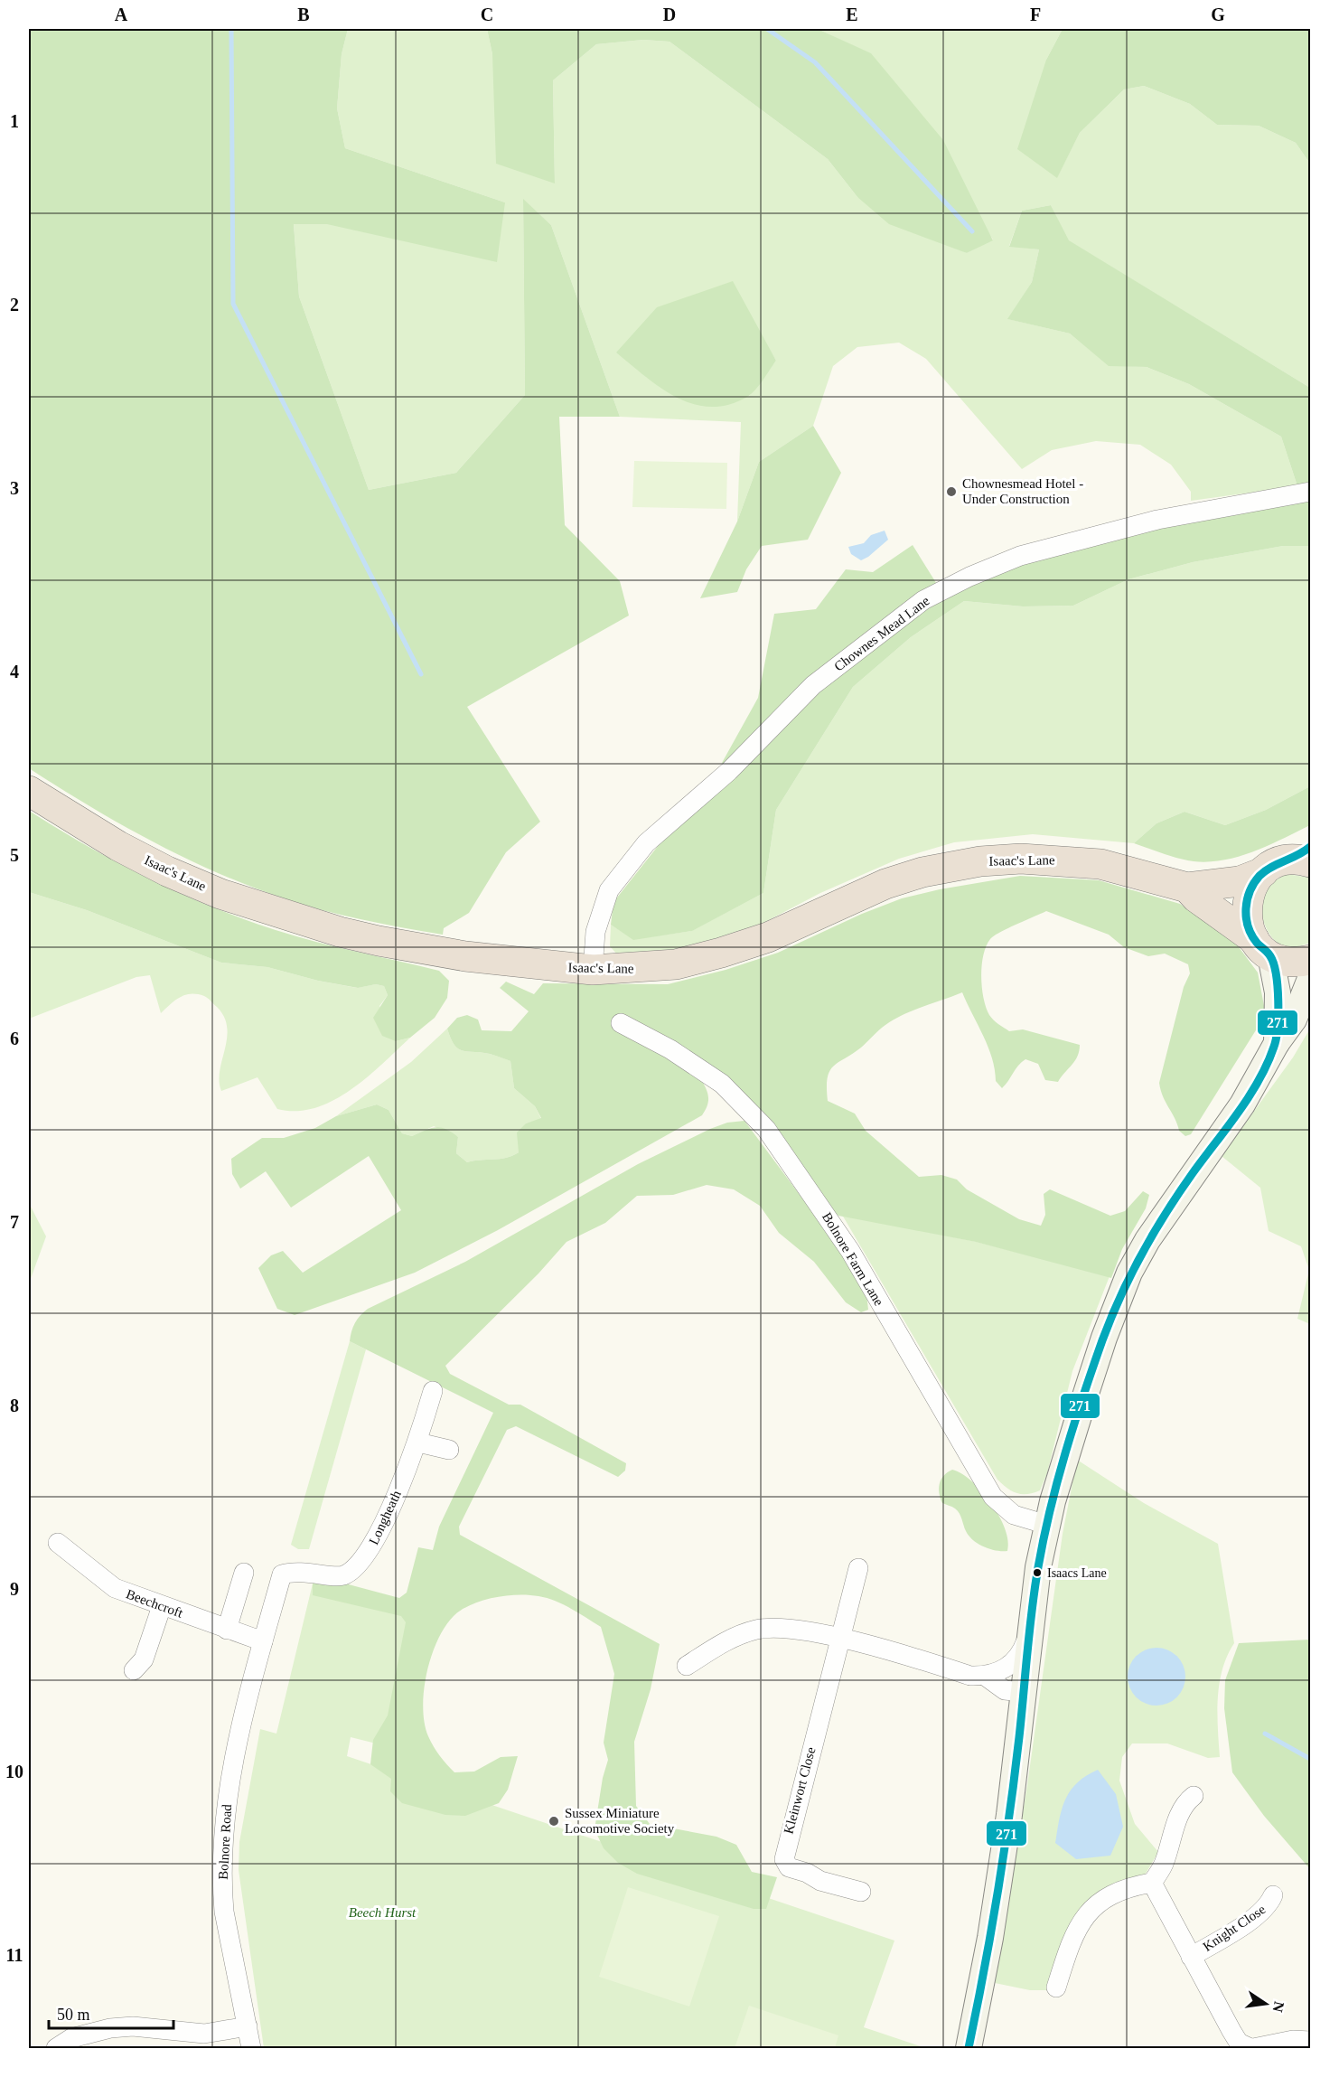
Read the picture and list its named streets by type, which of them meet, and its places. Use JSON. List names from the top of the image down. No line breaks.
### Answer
{"streets":{"highway":["Isaac's Lane"],"street":["Chownes Mead Lane","Bolnore Farm Lane","Longheath","Beechcroft","Kleinwort Close","Bolnore Road","Knight Close"]},"crossings":[["Chownes Mead Lane","Isaac's Lane"],["Longheath","Bolnore Road"],["Beechcroft","Bolnore Road"]],"parks":["Beech Hurst"],"places":["Chownesmead Hotel - Under Construction","Isaacs Lane","Sussex Miniature Locomotive Society"],"lines":["transit line 271"],"scale_bar":"50 m","north":"right","grid":{"columns":["A","B","C","D","E","F","G"],"rows":["1","2","3","4","5","6","7","8","9","10","11"]}}
